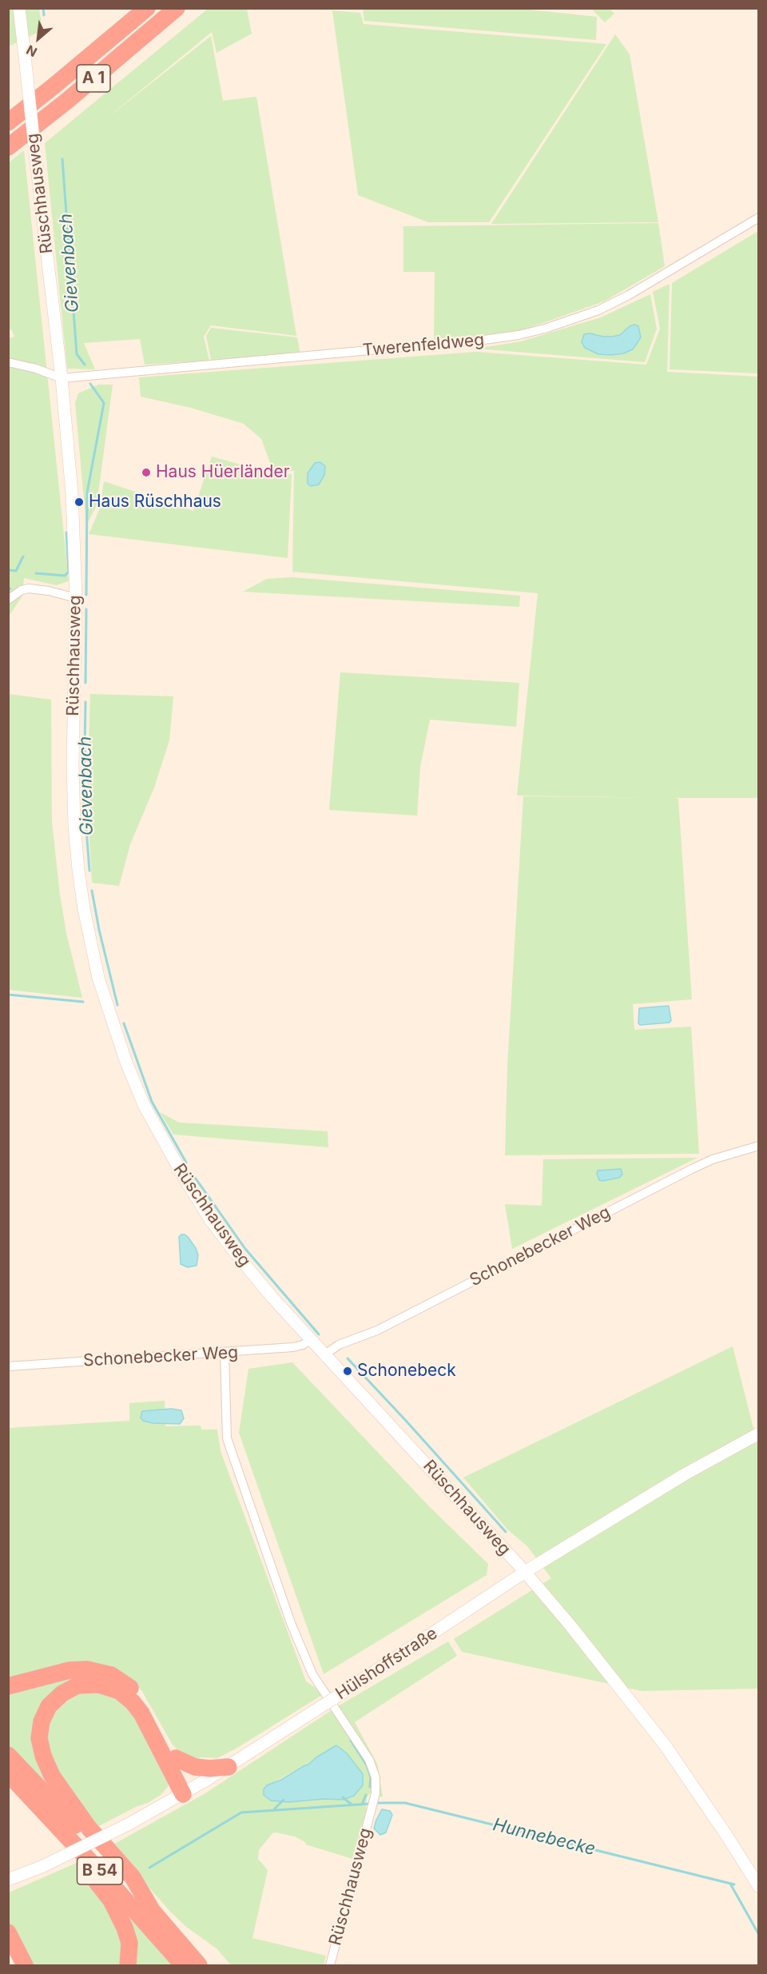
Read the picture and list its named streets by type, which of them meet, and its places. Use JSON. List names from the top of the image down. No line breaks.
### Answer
{"streets":{"highway":["A 1","B 54"],"main road":["Rüschhausweg","Hülshoffstraße"],"street":["Twerenfeldweg","Schonebecker Weg"]},"crossings":[["Rüschhausweg","Twerenfeldweg"],["Rüschhausweg","Schonebecker Weg"],["Rüschhausweg","Hülshoffstraße"]],"water":["Gievenbach","Hunnebecke"],"places":["Haus Hüerländer","Haus Rüschhaus","Schonebeck"],"north":"bottom left"}
